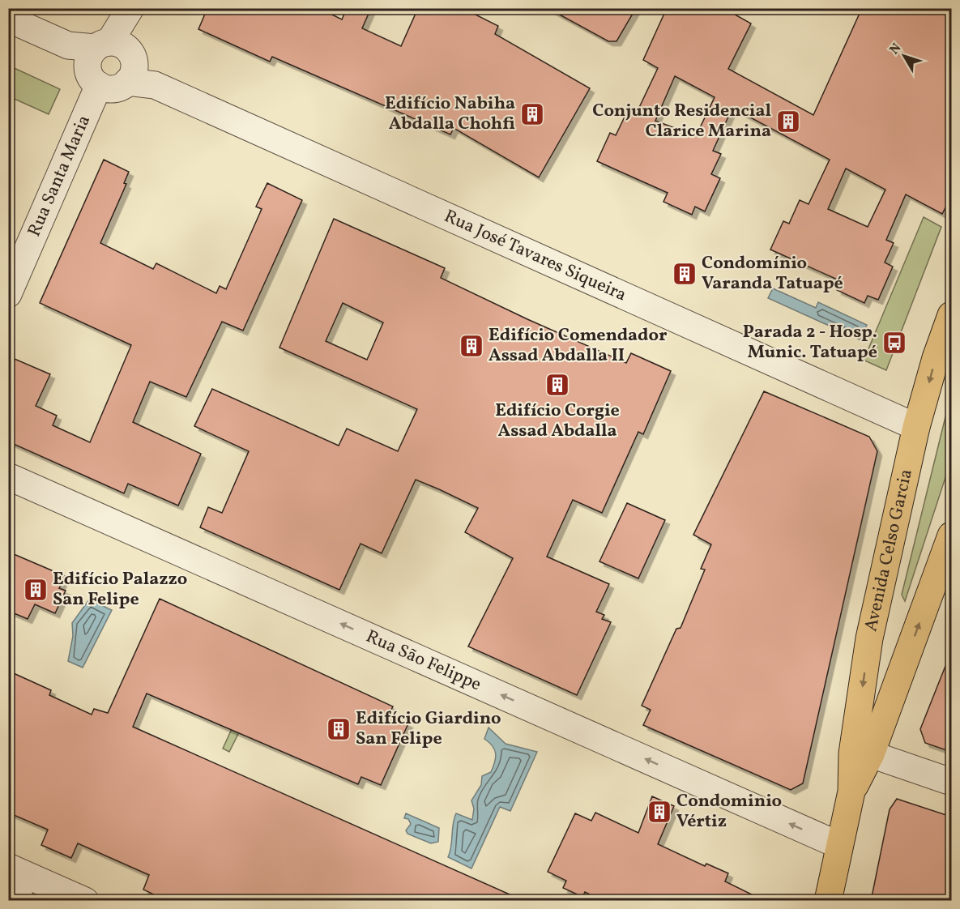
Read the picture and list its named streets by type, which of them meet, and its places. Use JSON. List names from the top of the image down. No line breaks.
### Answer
{"streets":{"main road":["Avenida Celso Garcia"],"street":["Rua Santa Maria","Rua José Tavares Siqueira","Rua São Felippe"]},"crossings":[["Rua Santa Maria","Rua José Tavares Siqueira"],["Rua José Tavares Siqueira","Avenida Celso Garcia"],["Avenida Celso Garcia","Rua São Felippe"]],"one_way":["Rua São Felippe"],"places":{"building":["Edifício Nabiha Abdalla Chohfi","Conjunto Residencial Clarice Marina","Condomínio Varanda Tatuapé","Edifício Comendador Assad Abdalla II","Edifício Corgie Assad Abdalla","Edifício Palazzo San Felipe","Edifício Giardino San Felipe","Condominio Vértiz"],"bus stop":["Parada 2 - Hosp. Munic. Tatuapé"]},"north":"top left"}
